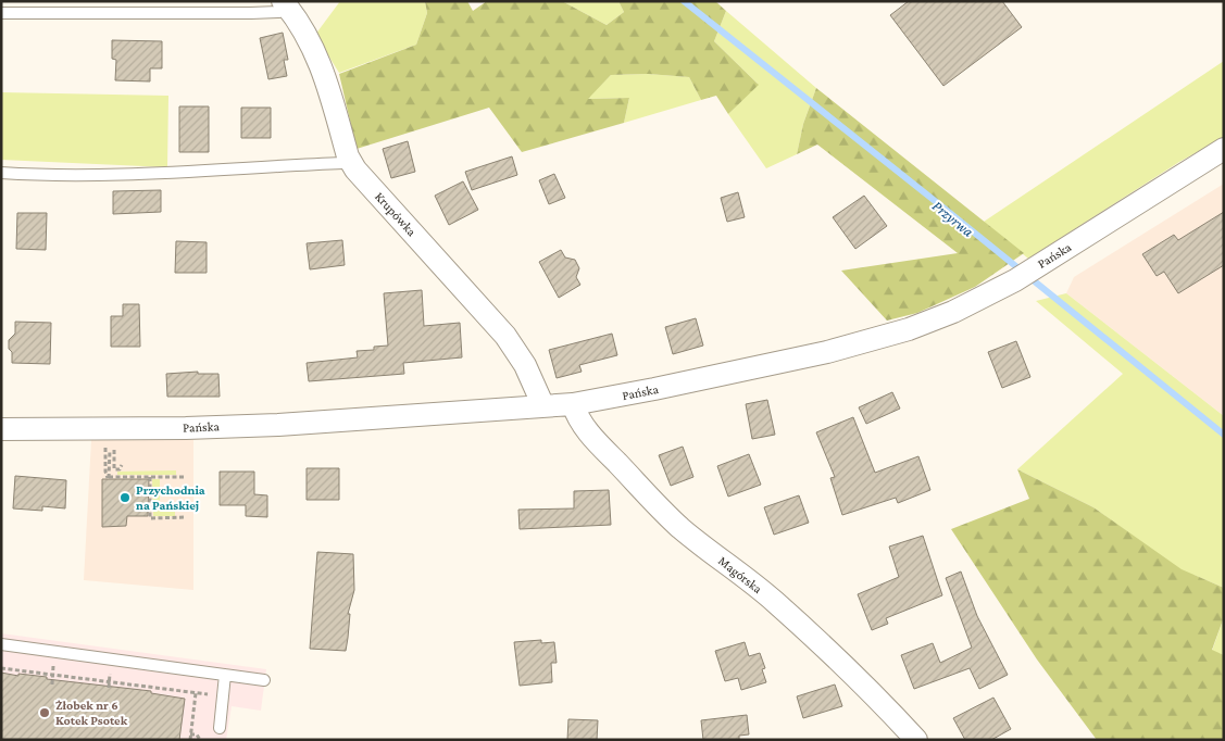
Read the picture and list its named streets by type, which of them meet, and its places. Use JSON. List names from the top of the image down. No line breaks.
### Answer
{"streets":{"street":["Krupówka","Pańska","Magórska"]},"crossings":[["Krupówka","Pańska"],["Pańska","Magórska"]],"water":["Przyrwa"],"places":["Przychodnia na Pańskiej","Żłobek nr 6 Kotek Psotek"]}
